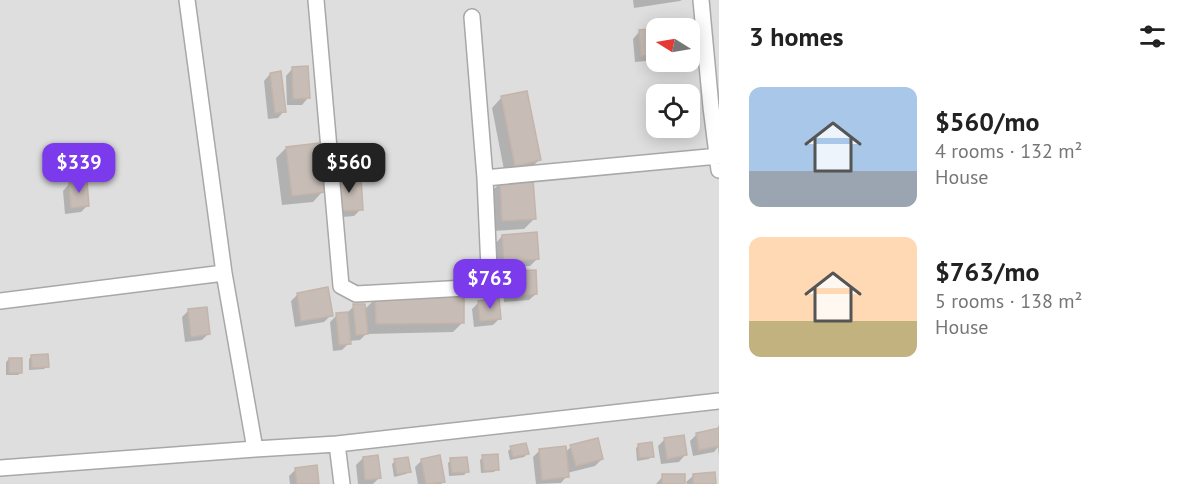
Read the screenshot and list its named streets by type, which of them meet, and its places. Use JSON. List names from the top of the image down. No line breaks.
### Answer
{"north":"left","page":{"heading":"3 homes","list":[{"name":"$560/mo","note":"4 rooms · 132 m² · House"},{"name":"$763/mo","note":"5 rooms · 138 m² · House"}],"price":["$339","$560","$763"]}}
